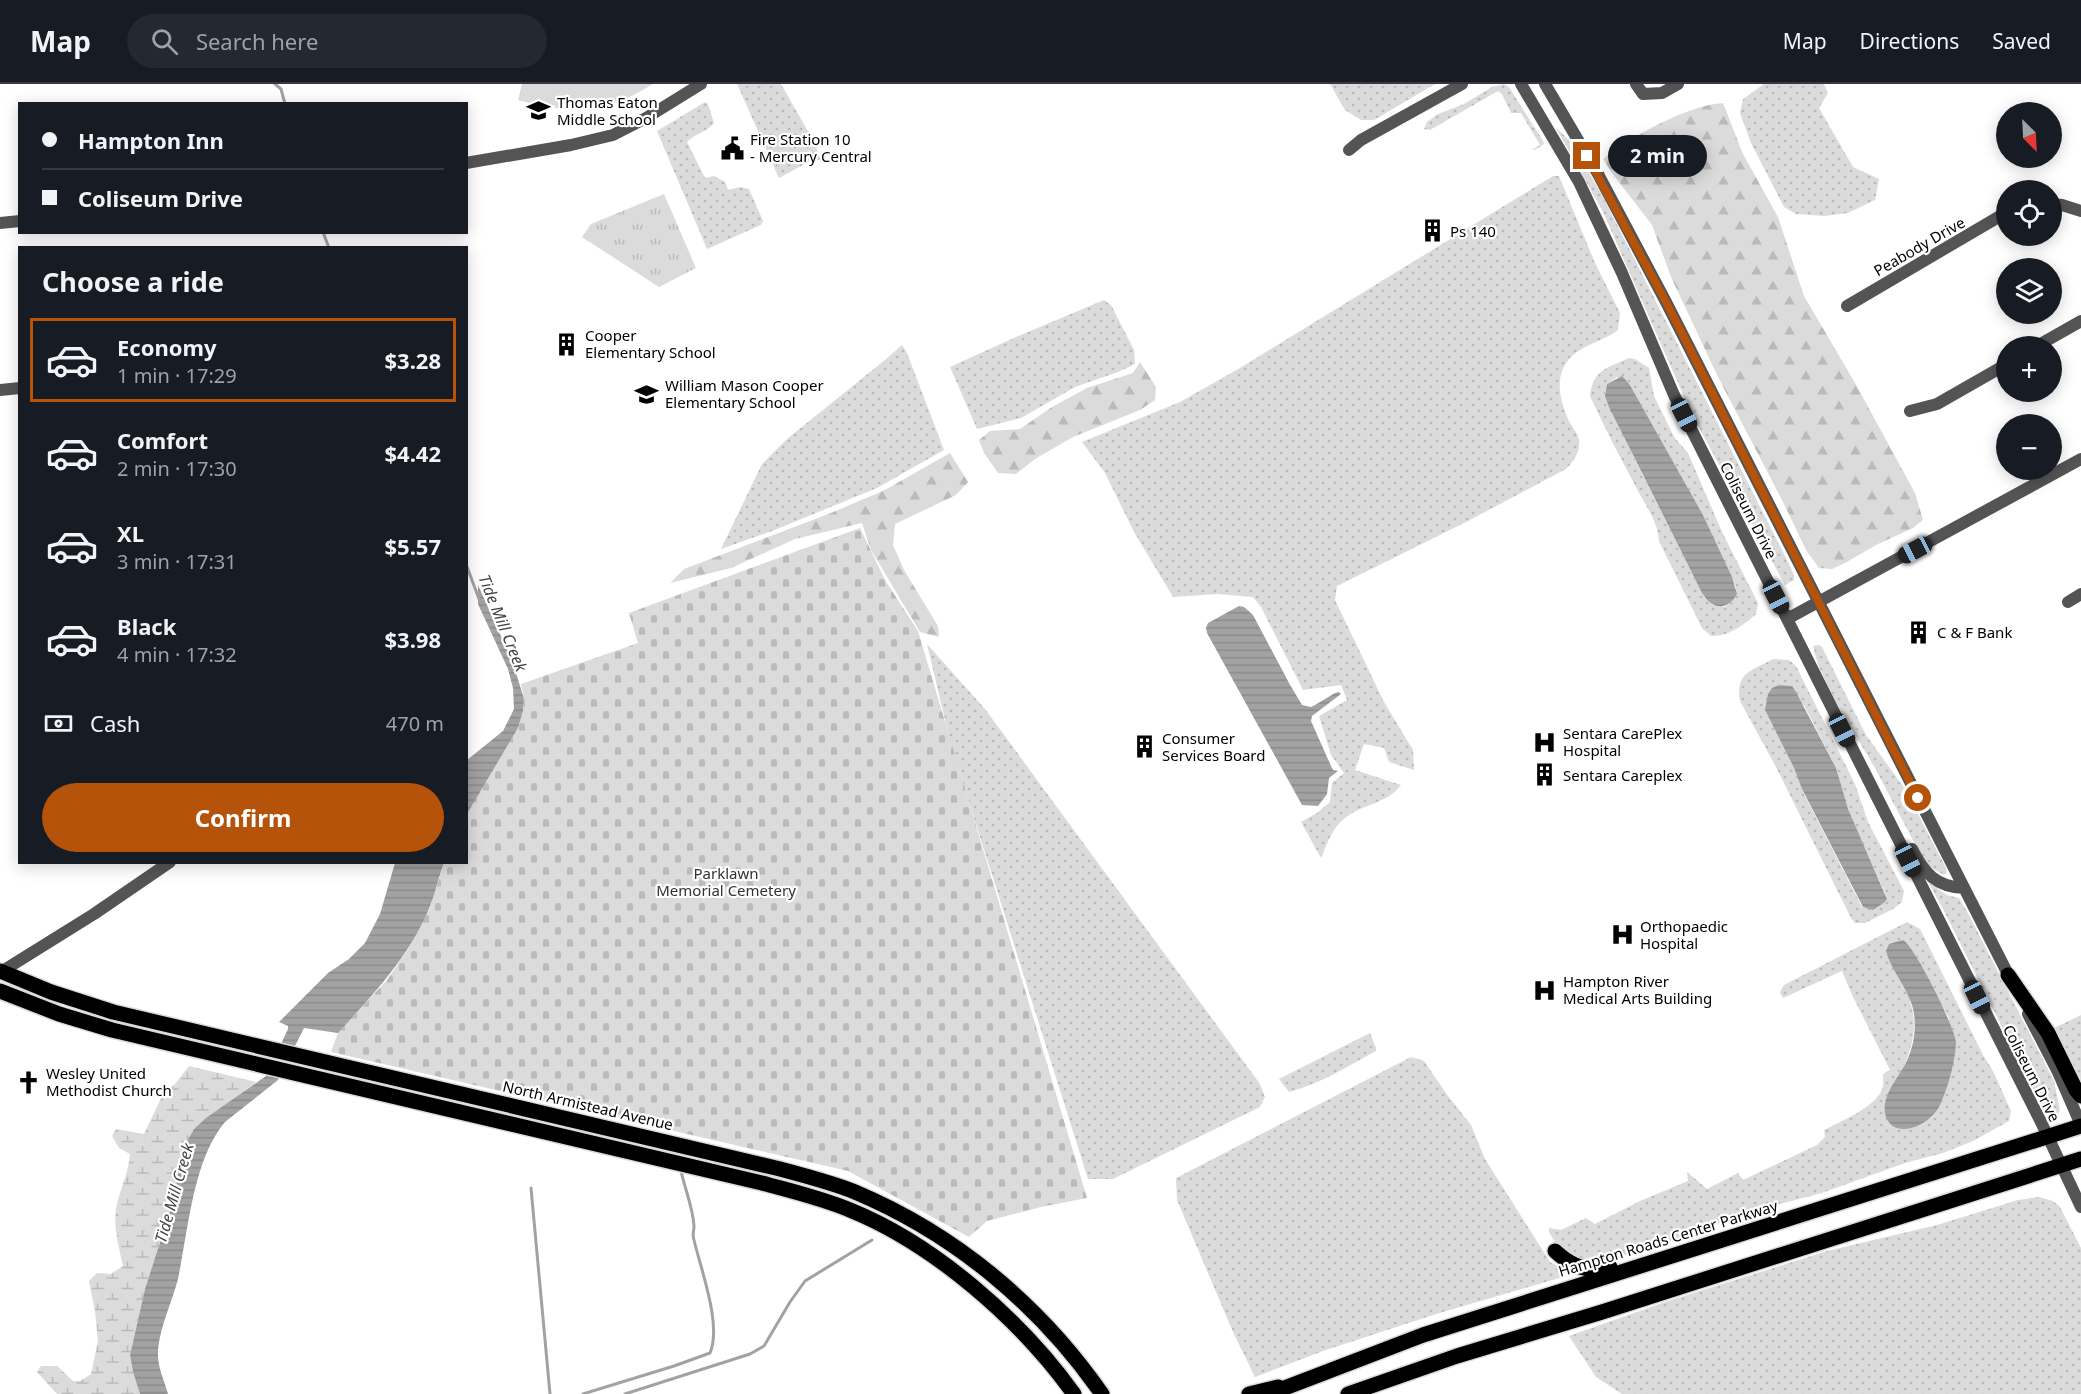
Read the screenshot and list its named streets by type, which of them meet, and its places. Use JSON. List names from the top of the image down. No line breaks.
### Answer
{"streets":{"main road":["North Armistead Avenue","Hampton Roads Center Parkway"],"street":["Peabody Drive","Coliseum Drive"]},"crossings":[["Coliseum Drive","Hampton Roads Center Parkway"]],"water":["Tide Mill Creek"],"parks":["Parklawn Memorial Cemetery"],"places":{"school or university":["Thomas Eaton Middle School","William Mason Cooper Elementary School"],"public building":["Fire Station 10 - Mercury Central"],"building":["Ps 140","Cooper Elementary School","C & F Bank","Consumer Services Board","Sentara Careplex"],"hospital":["Sentara CarePlex Hospital","Orthopaedic Hospital","Hampton River Medical Arts Building"],"church":["Wesley United Methodist Church"]},"north":"bottom right","page":{"header":"Map","search":"Search here","nav":["Map","Directions","Saved"],"map_buttons":["+","−"],"banner":["Hampton Inn","Coliseum Drive"],"bubble":"2 min","heading":"Choose a ride","list":[{"name":"Economy","note":"1 min · 17:29","value":"$3.28"},{"name":"Comfort","note":"2 min · 17:30","value":"$4.42"},{"name":"XL","note":"3 min · 17:31","value":"$5.57"},{"name":"Black","note":"4 min · 17:32","value":"$3.98"}],"pay":["Cash","470 m"],"buttons":"Confirm"}}
